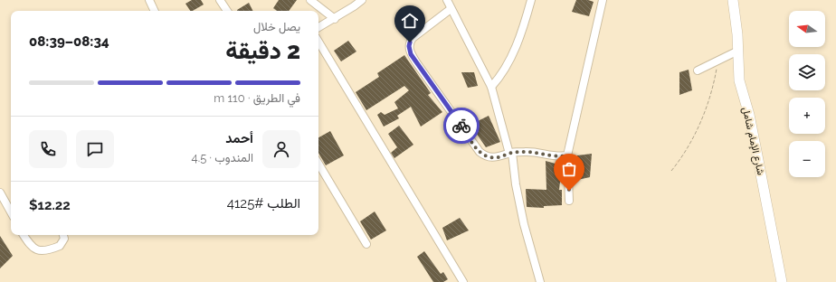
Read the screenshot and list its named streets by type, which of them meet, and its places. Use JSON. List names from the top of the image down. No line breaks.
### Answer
{"streets":{"street":["شارع الإمام شامل"]},"north":"left","page":{"map_buttons":["+","−"],"heading":["2 دقيقة","يصل خلال","08:34–08:39"],"panel":["أحمد","المندوب · 4.5","الطلب #4125","$12.22"],"bar":"في الطريق · 110 m"}}
